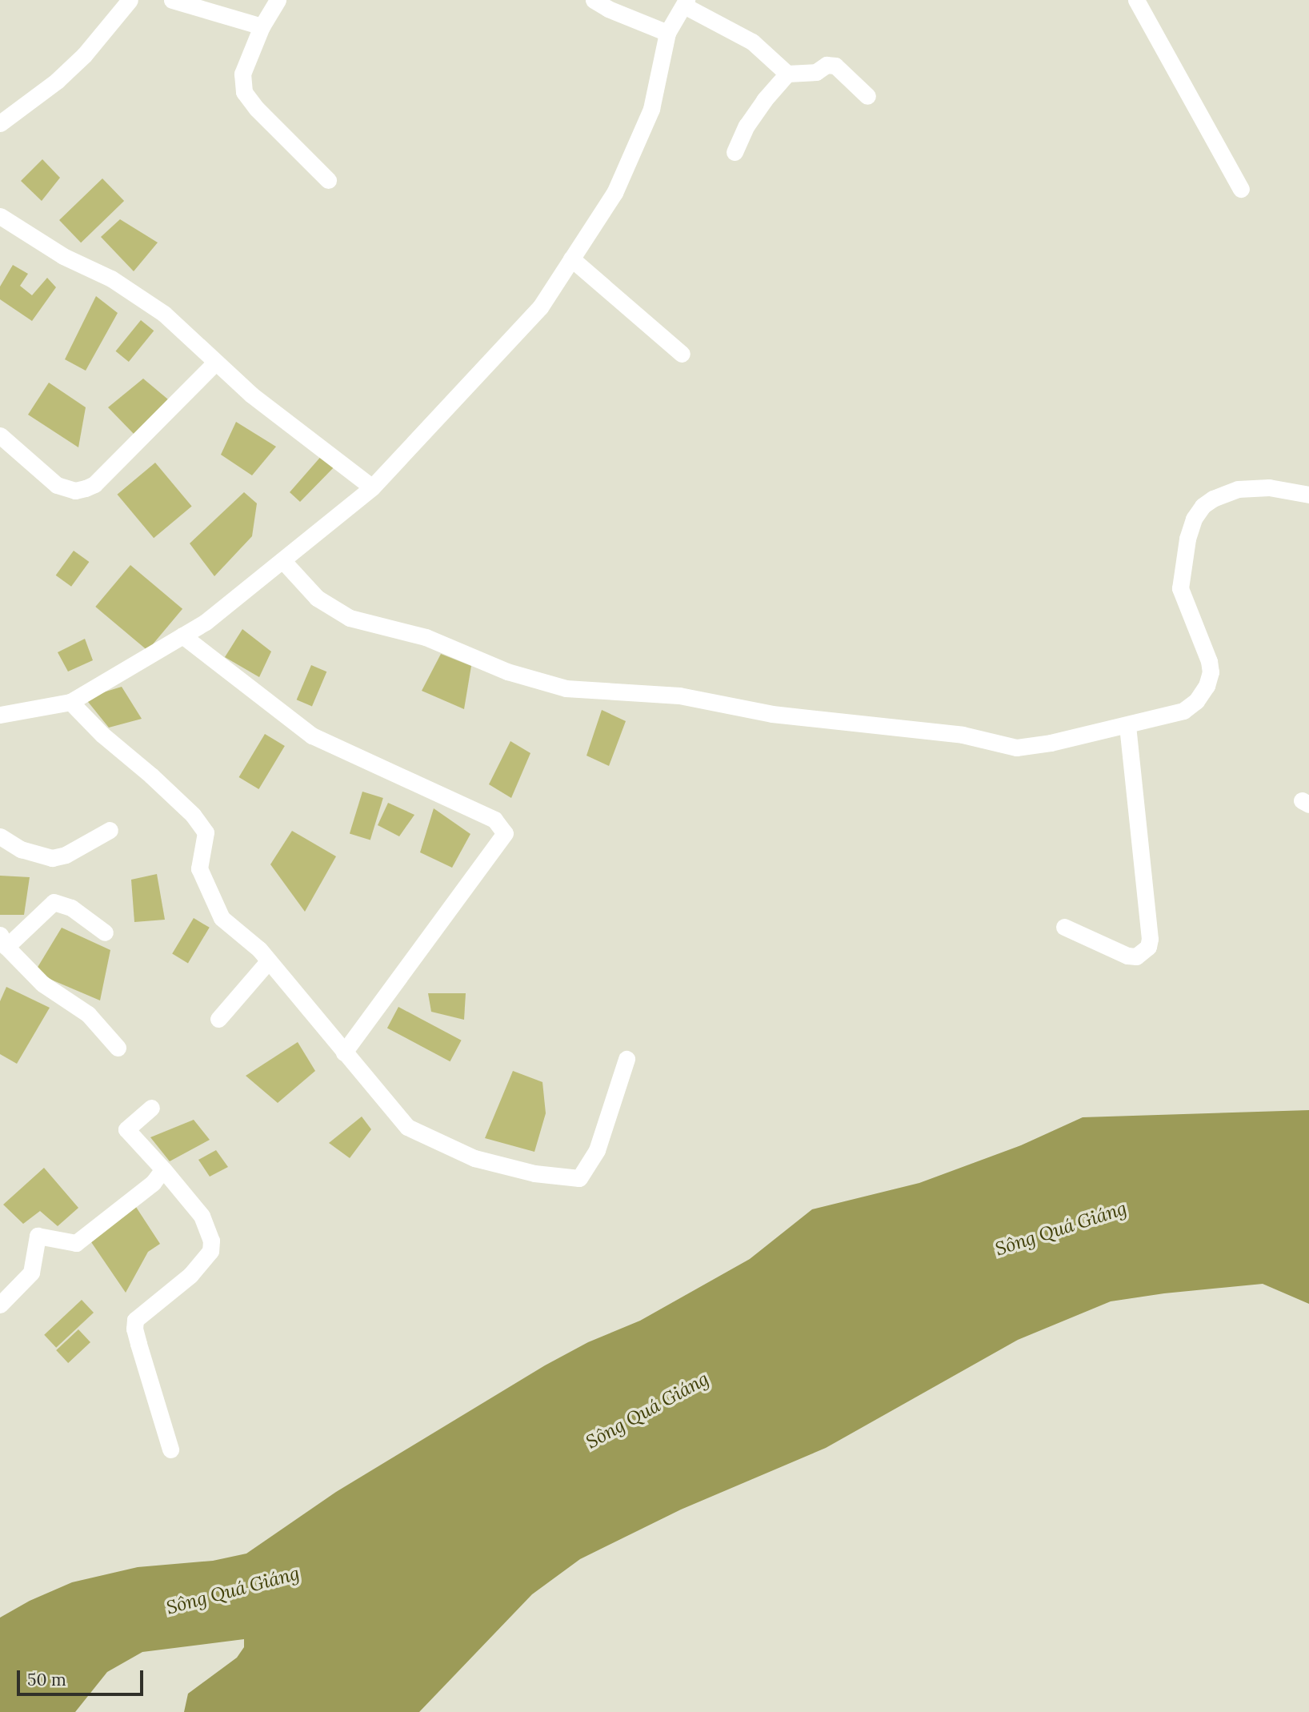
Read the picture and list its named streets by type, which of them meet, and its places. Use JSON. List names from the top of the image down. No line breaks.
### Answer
{"water":["Sông Quá Giáng"],"scale_bar":"50 m"}
